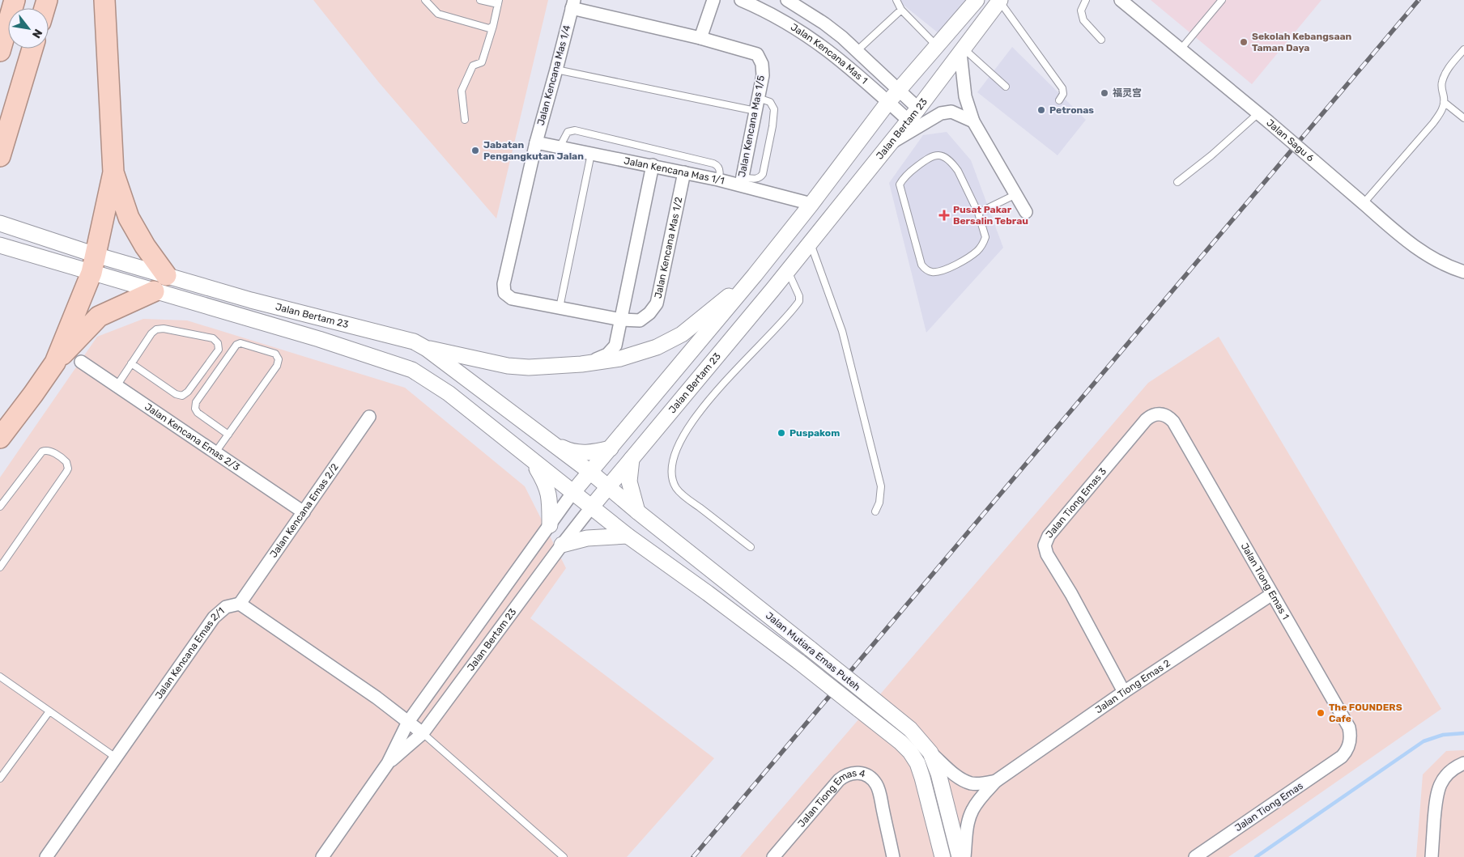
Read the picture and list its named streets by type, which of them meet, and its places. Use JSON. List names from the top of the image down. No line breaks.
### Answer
{"streets":{"street":["Jalan Kencana Mas 1","Jalan Kencana Mas 1/4","Jalan Kencana Mas 1/5","Jalan Bertam 23","Jalan Sagu 6","Jalan Kencana Mas 1/1","Jalan Kencana Mas 1/2","Jalan Kencana Emas 2/3","Jalan Tiong Emas 3","Jalan Kencana Emas 2/2","Jalan Tiong Emas 1","Jalan Mutiara Emas Puteh","Jalan Kencana Emas 2/1","Jalan Tiong Emas 2","Jalan Tiong Emas 4","Jalan Tiong Emas"]},"crossings":[["Jalan Kencana Mas 1","Jalan Bertam 23"],["Jalan Kencana Mas 1/4","Jalan Kencana Mas 1/5"],["Jalan Kencana Mas 1/4","Jalan Kencana Mas 1/1"],["Jalan Kencana Mas 1/4","Jalan Kencana Mas 1/2"],["Jalan Kencana Mas 1/5","Jalan Kencana Mas 1/1"],["Jalan Bertam 23","Jalan Kencana Mas 1/1"],["Jalan Bertam 23","Jalan Mutiara Emas Puteh"],["Jalan Kencana Mas 1/1","Jalan Kencana Mas 1/2"],["Jalan Kencana Emas 2/3","Jalan Kencana Emas 2/2"],["Jalan Tiong Emas 3","Jalan Tiong Emas 1"],["Jalan Tiong Emas 3","Jalan Tiong Emas 2"],["Jalan Kencana Emas 2/2","Jalan Kencana Emas 2/1"],["Jalan Tiong Emas 1","Jalan Tiong Emas 2"],["Jalan Tiong Emas 1","Jalan Tiong Emas"],["Jalan Mutiara Emas Puteh","Jalan Tiong Emas 2"]],"places":{"other":["Sekolah Kebangsaan Taman Daya","福灵宫","Petronas","Jabatan Pengangkutan Jalan","Puspakom","The FOUNDERS Cafe"],"health":["Pusat Pakar Bersalin Tebrau"]},"north":"bottom right"}
